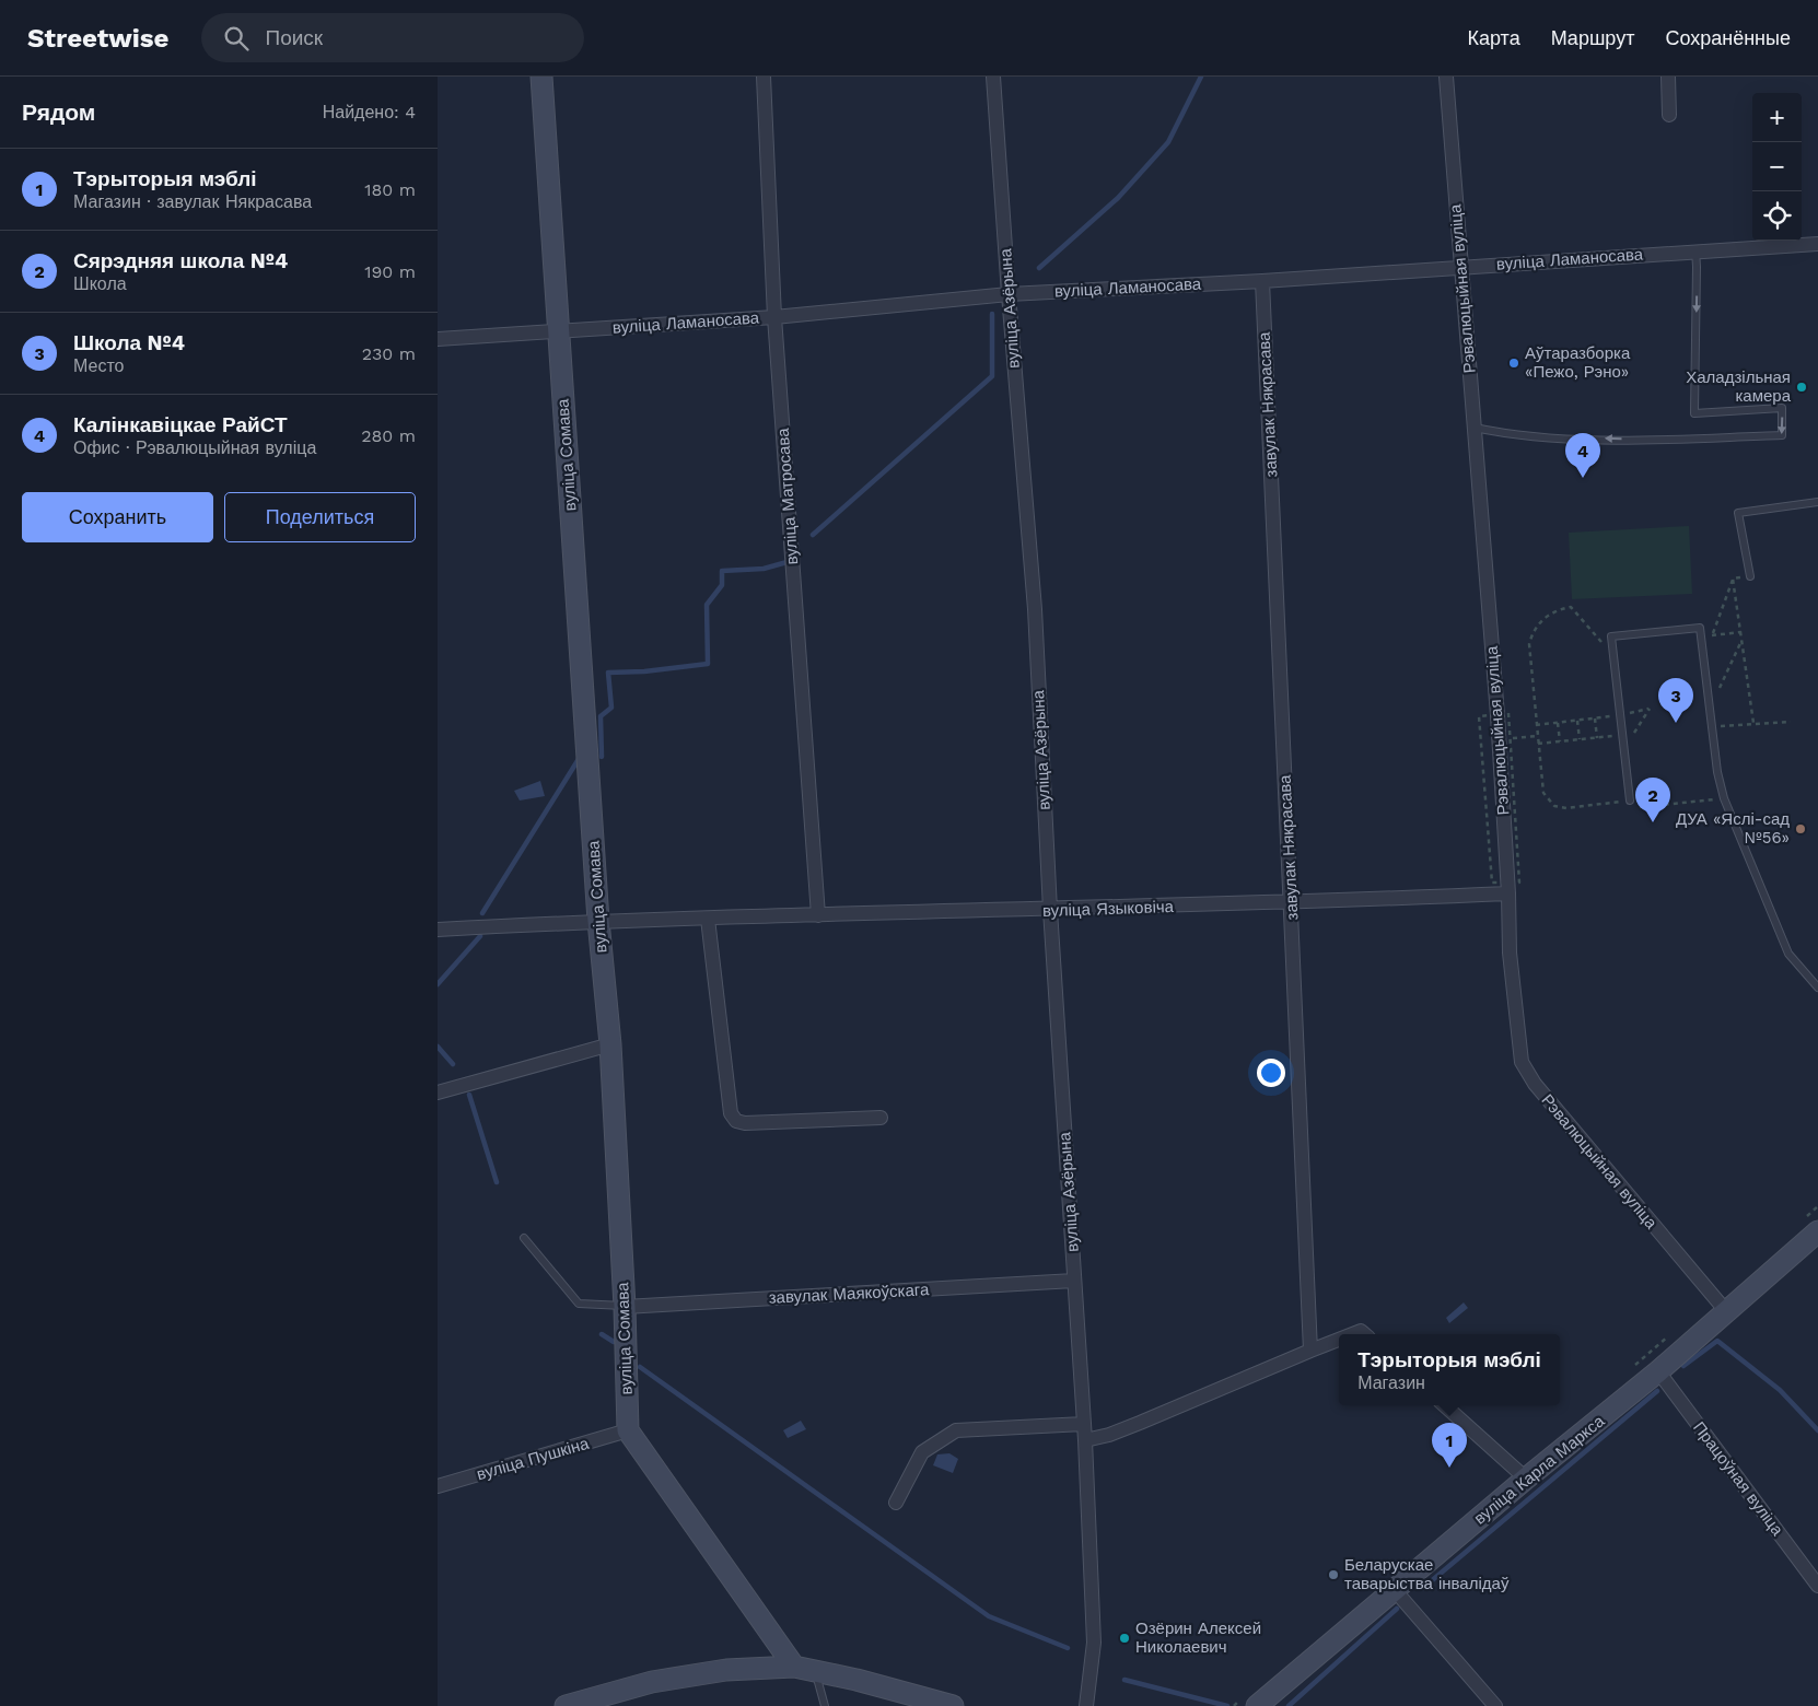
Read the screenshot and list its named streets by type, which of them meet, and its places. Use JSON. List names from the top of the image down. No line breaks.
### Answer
{"streets":{"street":["вуліца Ламаносава","Рэвалюцыйная вуліца","вуліца Азёрына","завулак Някрасава","вуліца Сомава","вуліца Матросава","вуліца Языковіча","завулак Маякоўскага","вуліца Пушкіна","вуліца Карла Маркса","Працоўная вуліца"]},"crossings":[["вуліца Ламаносава","Рэвалюцыйная вуліца"],["вуліца Ламаносава","вуліца Азёрына"],["вуліца Ламаносава","завулак Някрасава"],["вуліца Ламаносава","вуліца Сомава"],["вуліца Ламаносава","вуліца Матросава"],["Рэвалюцыйная вуліца","вуліца Языковіча"],["Рэвалюцыйная вуліца","вуліца Карла Маркса"],["вуліца Азёрына","вуліца Языковіча"],["вуліца Азёрына","завулак Маякоўскага"],["завулак Някрасава","вуліца Языковіча"],["вуліца Сомава","вуліца Языковіча"],["вуліца Сомава","завулак Маякоўскага"],["вуліца Сомава","вуліца Пушкіна"],["вуліца Матросава","вуліца Языковіча"],["вуліца Карла Маркса","Працоўная вуліца"]],"places":["Аўтаразборка «Пежо, Рэно»","Халадзільная камера","ДУА «Яслі-сад №56»","Беларускае таварыства інвалідаў","Озёрин Алексей Николаевич"],"page":{"header":"Streetwise","search":"Поиск","nav":["Карта","Маршрут","Сохранённые"],"heading":["Рядом","Найдено: 4"],"map_buttons":["+","−"],"list":[{"mark":"1","name":"Тэрыторыя мэблі","note":"Магазин · завулак Някрасава","value":"180 m"},{"mark":"2","name":"Сярэдняя школа №4","note":"Школа","value":"190 m"},{"mark":"3","name":"Школа №4","note":"Место","value":"230 m"},{"mark":"4","name":"Калінкавіцкае РайСТ","note":"Офис · Рэвалюцыйная вуліца","value":"280 m"}],"pins":["4","3","2","1"],"buttons":["Сохранить","Поделиться"],"popup":["Тэрыторыя мэблі","Магазин"]}}
